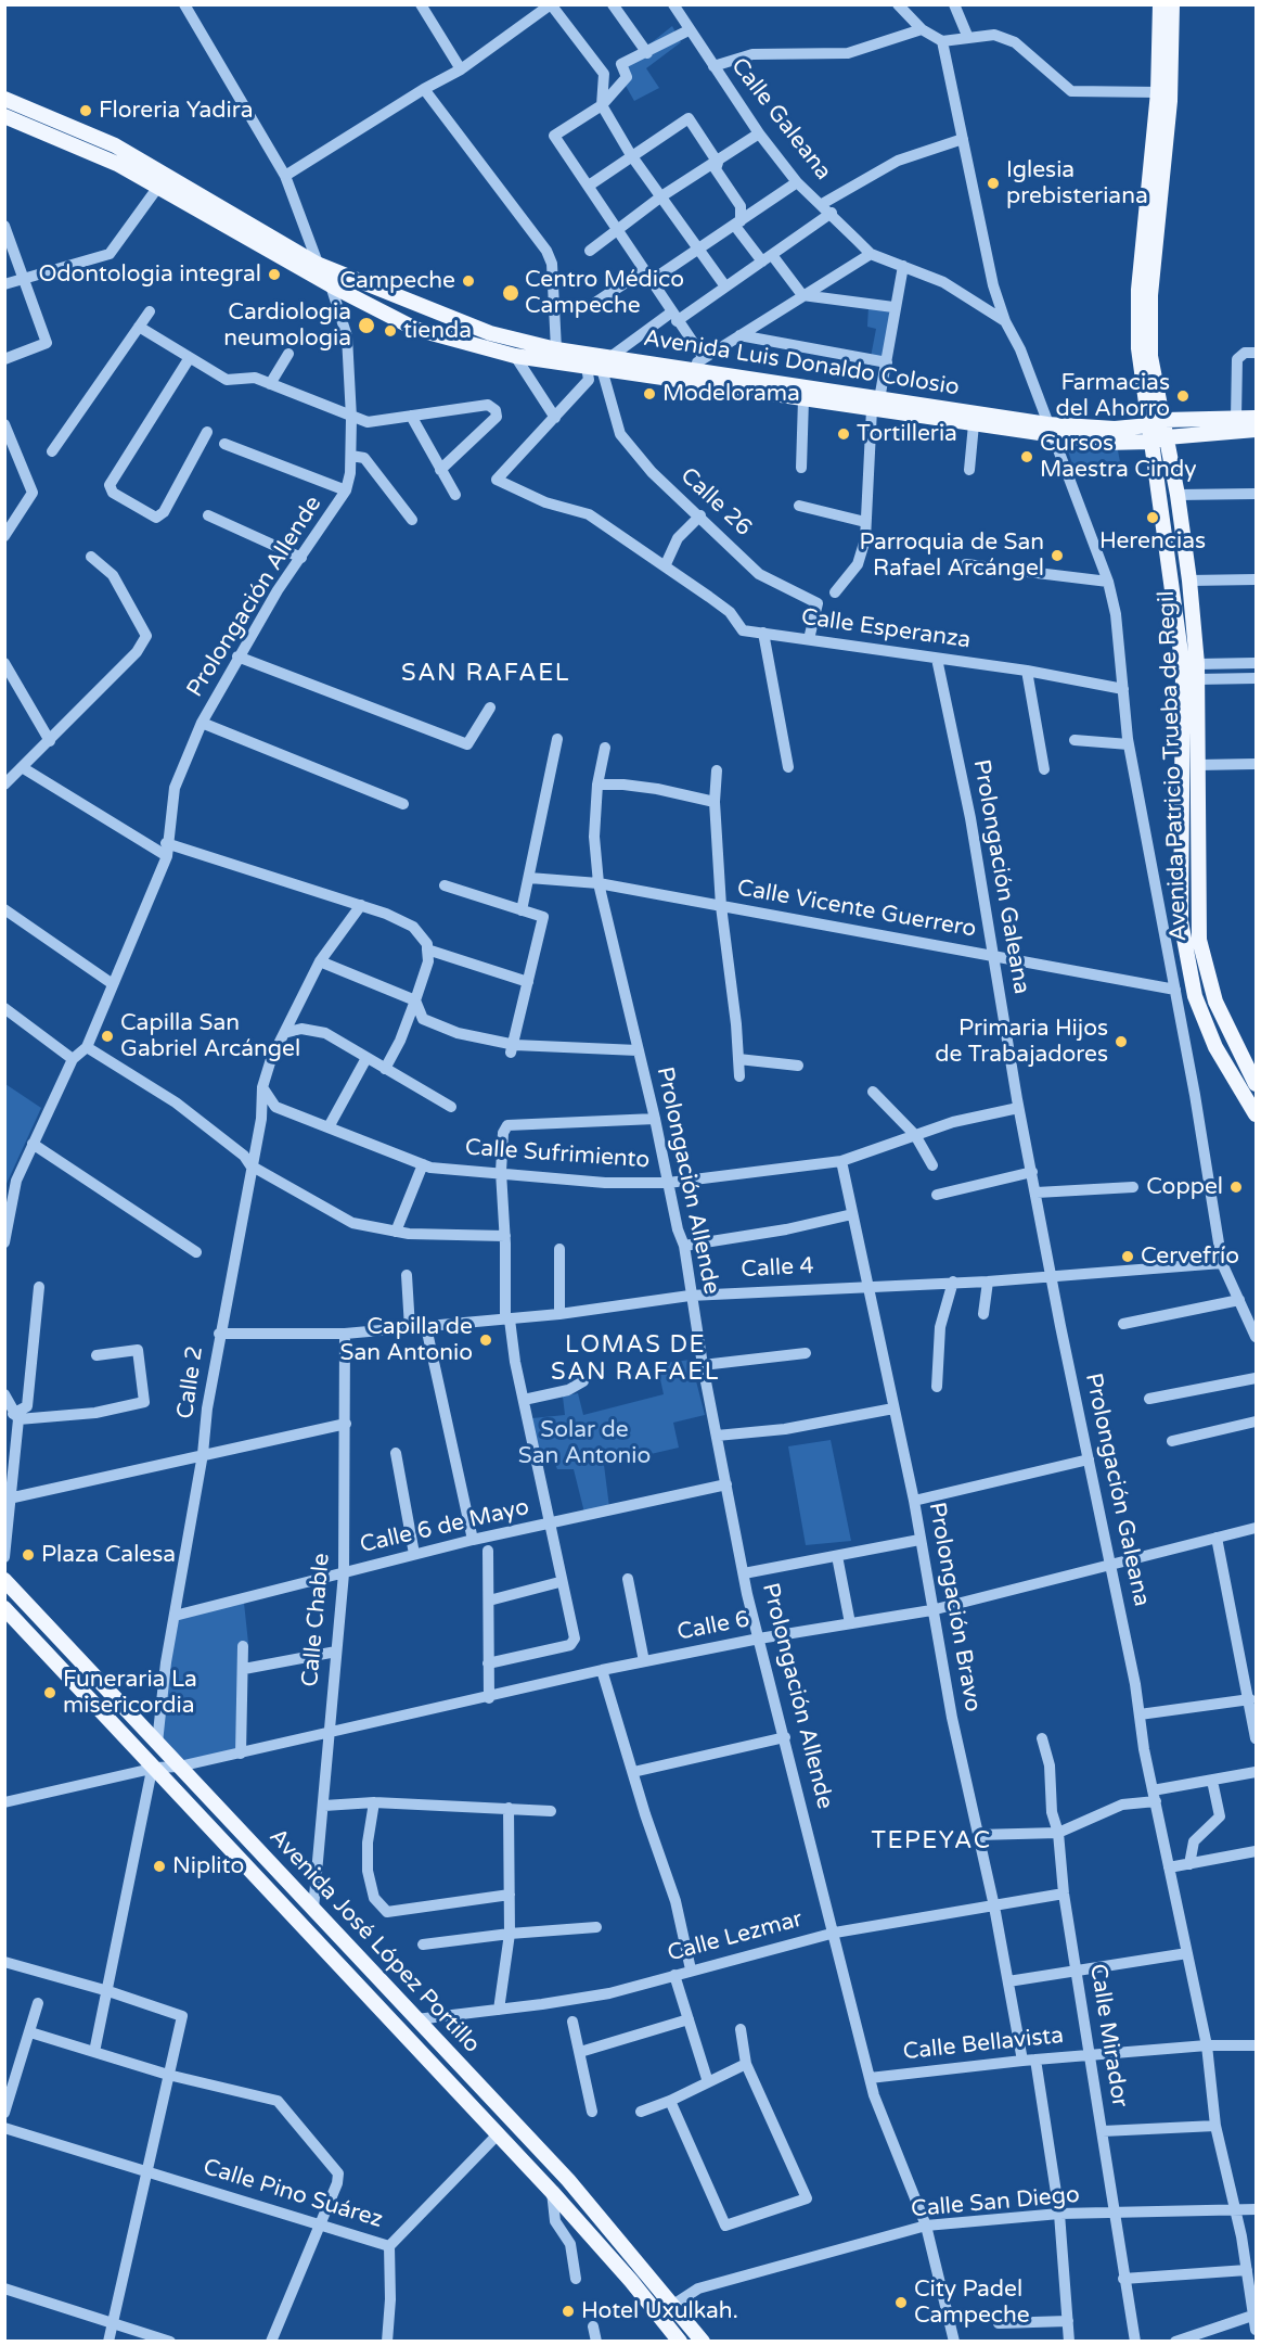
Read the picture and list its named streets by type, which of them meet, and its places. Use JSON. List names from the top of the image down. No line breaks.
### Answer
{"streets":{"main road":["Avenida Luis Donaldo Colosio","Avenida Patricio Trueba de Regil","Avenida José López Portillo"],"street":["Calle Galeana","Calle 26","Prolongación Allende","Calle Esperanza","Prolongación Galeana","Calle Vicente Guerrero","Calle Sufrimiento","Calle 4","Calle 2","Calle 6 de Mayo","Prolongación Bravo","Calle Chable","Calle 6","Calle Lezmar","Calle Mirador","Calle Bellavista","Calle Pino Suárez","Calle San Diego"]},"crossings":[["Avenida Luis Donaldo Colosio","Calle 26"],["Avenida Luis Donaldo Colosio","Prolongación Allende"],["Avenida Luis Donaldo Colosio","Avenida Patricio Trueba de Regil"],["Calle 26","Calle Esperanza"],["Prolongación Allende","Calle Vicente Guerrero"],["Prolongación Allende","Calle Sufrimiento"],["Prolongación Allende","Calle 4"],["Prolongación Allende","Calle 6 de Mayo"],["Prolongación Allende","Calle 6"],["Prolongación Allende","Calle Lezmar"],["Prolongación Allende","Calle Bellavista"],["Prolongación Allende","Calle San Diego"],["Calle Esperanza","Prolongación Galeana"],["Prolongación Galeana","Calle Vicente Guerrero"],["Prolongación Galeana","Calle Sufrimiento"],["Prolongación Galeana","Calle 4"],["Prolongación Galeana","Calle 6"],["Prolongación Galeana","Calle Bellavista"],["Prolongación Galeana","Calle San Diego"],["Calle Sufrimiento","Calle 2"],["Calle Sufrimiento","Prolongación Bravo"],["Calle 4","Calle 2"],["Calle 4","Prolongación Bravo"],["Calle 4","Calle Chable"],["Calle 2","Calle 6 de Mayo"],["Calle 2","Avenida José López Portillo"],["Calle 6 de Mayo","Calle Chable"],["Prolongación Bravo","Calle 6"],["Prolongación Bravo","Calle Lezmar"],["Prolongación Bravo","Calle Bellavista"],["Calle Chable","Calle 6"],["Calle Chable","Avenida José López Portillo"],["Calle 6","Avenida José López Portillo"],["Calle Lezmar","Avenida José López Portillo"],["Calle Lezmar","Calle Mirador"],["Avenida José López Portillo","Calle Pino Suárez"],["Avenida José López Portillo","Calle San Diego"],["Calle Mirador","Calle Bellavista"],["Calle Mirador","Calle San Diego"]],"districts":["SAN RAFAEL","LOMAS DE SAN RAFAEL","TEPEYAC"],"parks":["Solar de San Antonio"],"places":["Floreria Yadira","Iglesia prebisteriana","Odontologia integral","Campeche","Centro Médico Campeche","Cardiologia neumologia","tienda","Modelorama","Farmacias del Ahorro","Tortilleria","Cursos Maestra Cindy","Herencias","Parroquia de San Rafael Arcángel","Capilla San Gabriel Arcángel","Primaria Hijos de Trabajadores","Coppel","Cervefrío","Capilla de San Antonio","Plaza Calesa","Funeraria La misericordia","Niplito","City Padel Campeche","Hotel Uxulkah."]}
